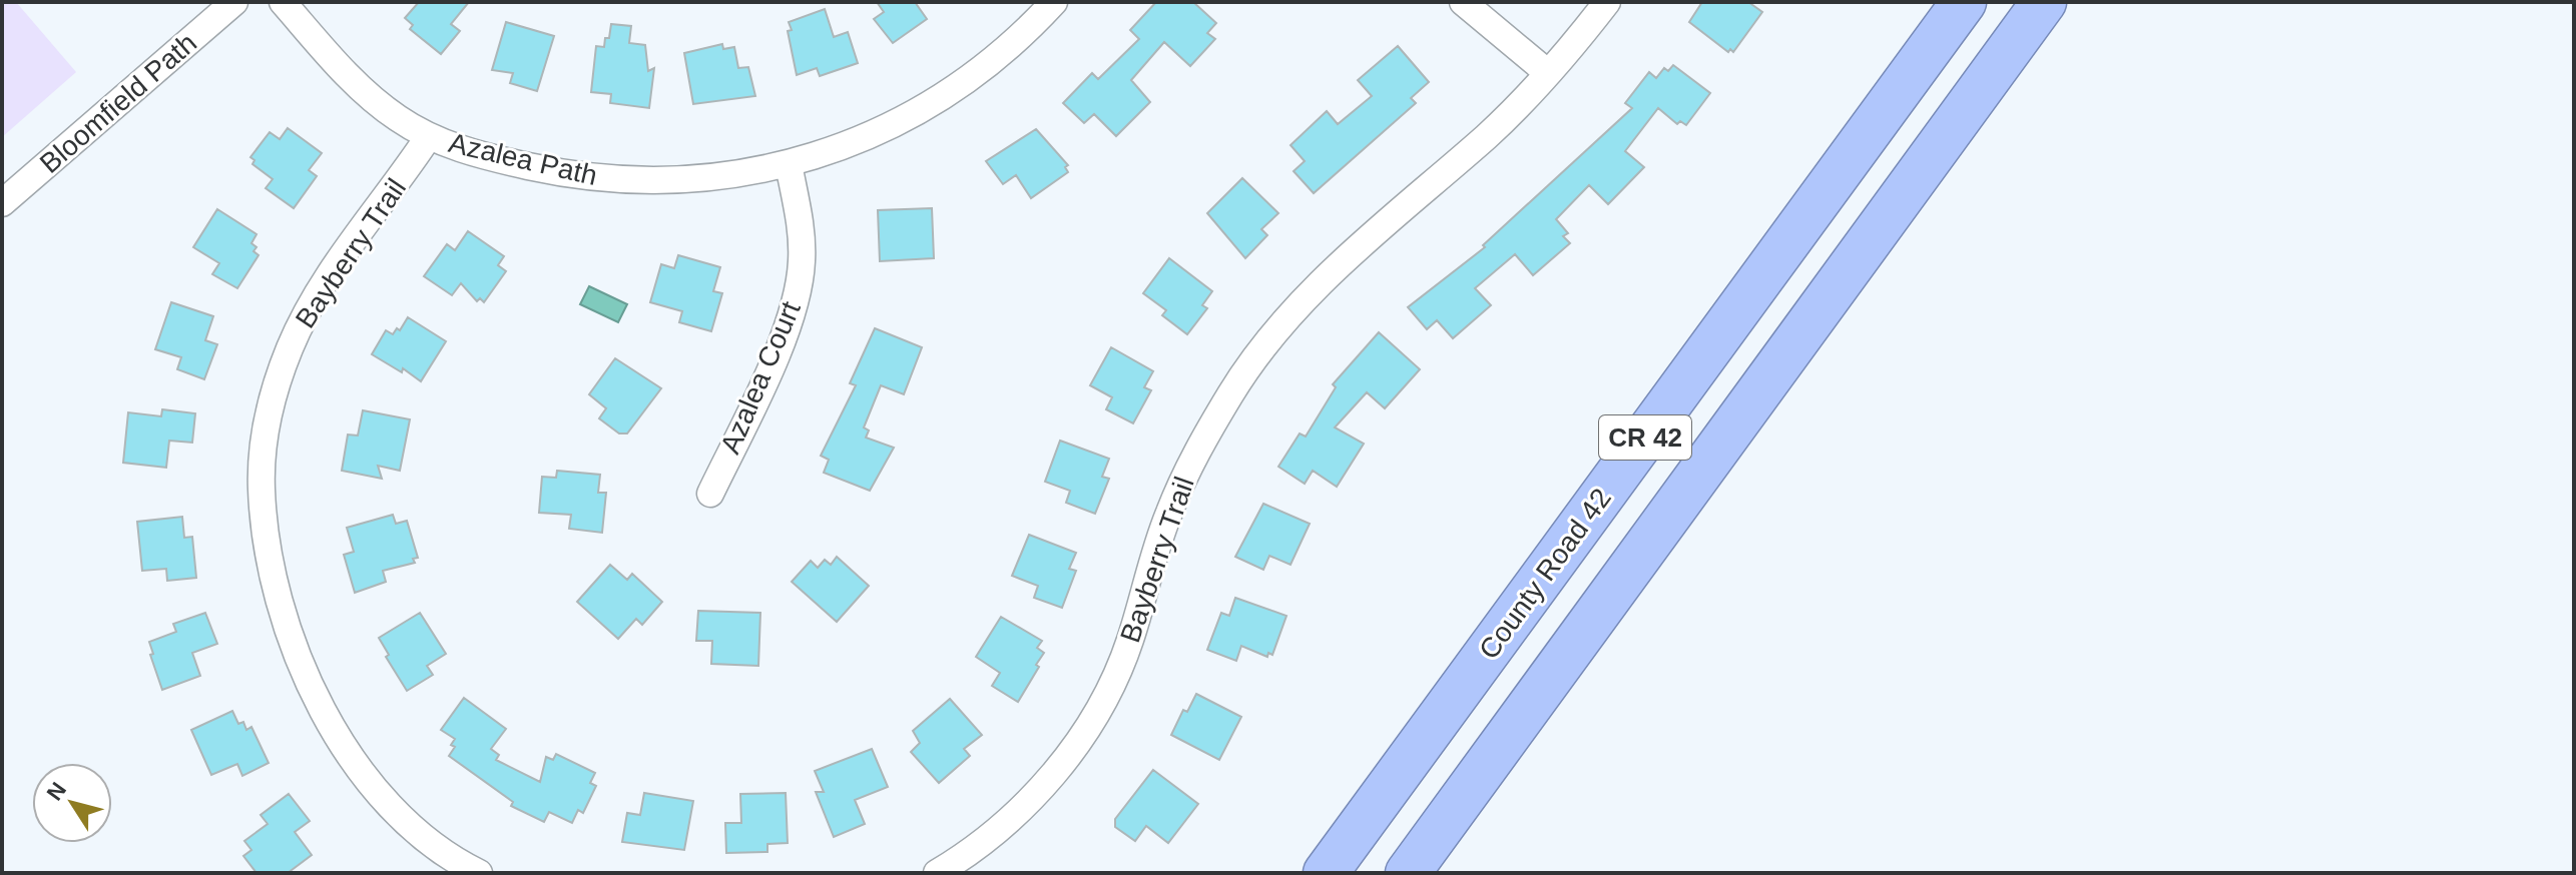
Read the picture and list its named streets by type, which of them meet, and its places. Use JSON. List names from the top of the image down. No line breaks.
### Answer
{"streets":{"highway":["CR 42","County Road 42"],"street":["Bloomfield Path","Azalea Path","Bayberry Trail","Azalea Court"]},"crossings":[["Azalea Path","Bayberry Trail"],["Azalea Path","Azalea Court"]],"north":"top left"}
